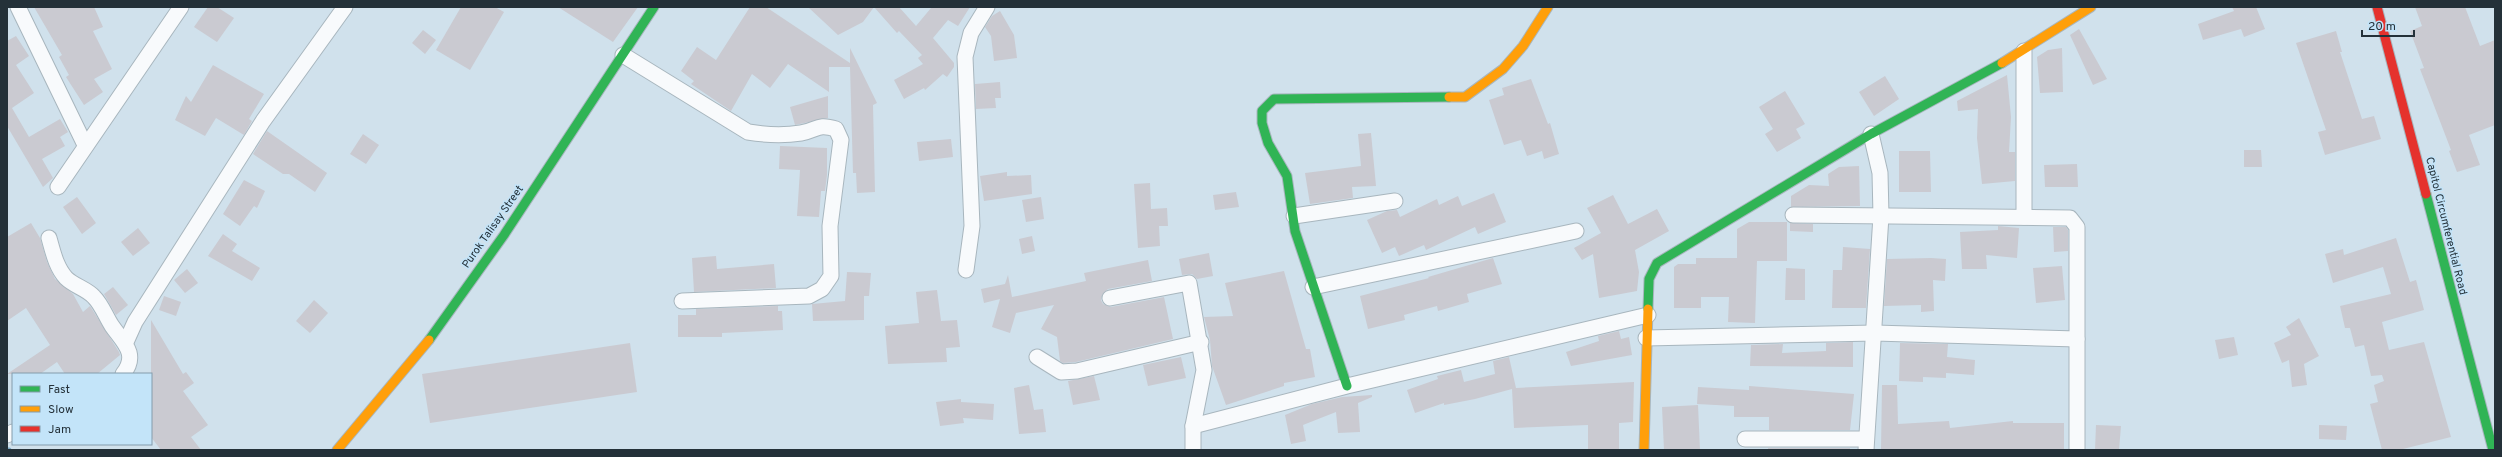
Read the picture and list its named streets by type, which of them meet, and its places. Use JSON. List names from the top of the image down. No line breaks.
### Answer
{"streets":{"street":["Capitol Circumferential Road","Purok Talisay Street"]},"legend":["Fast","Slow","Jam"],"scale_bar":"20 m"}
